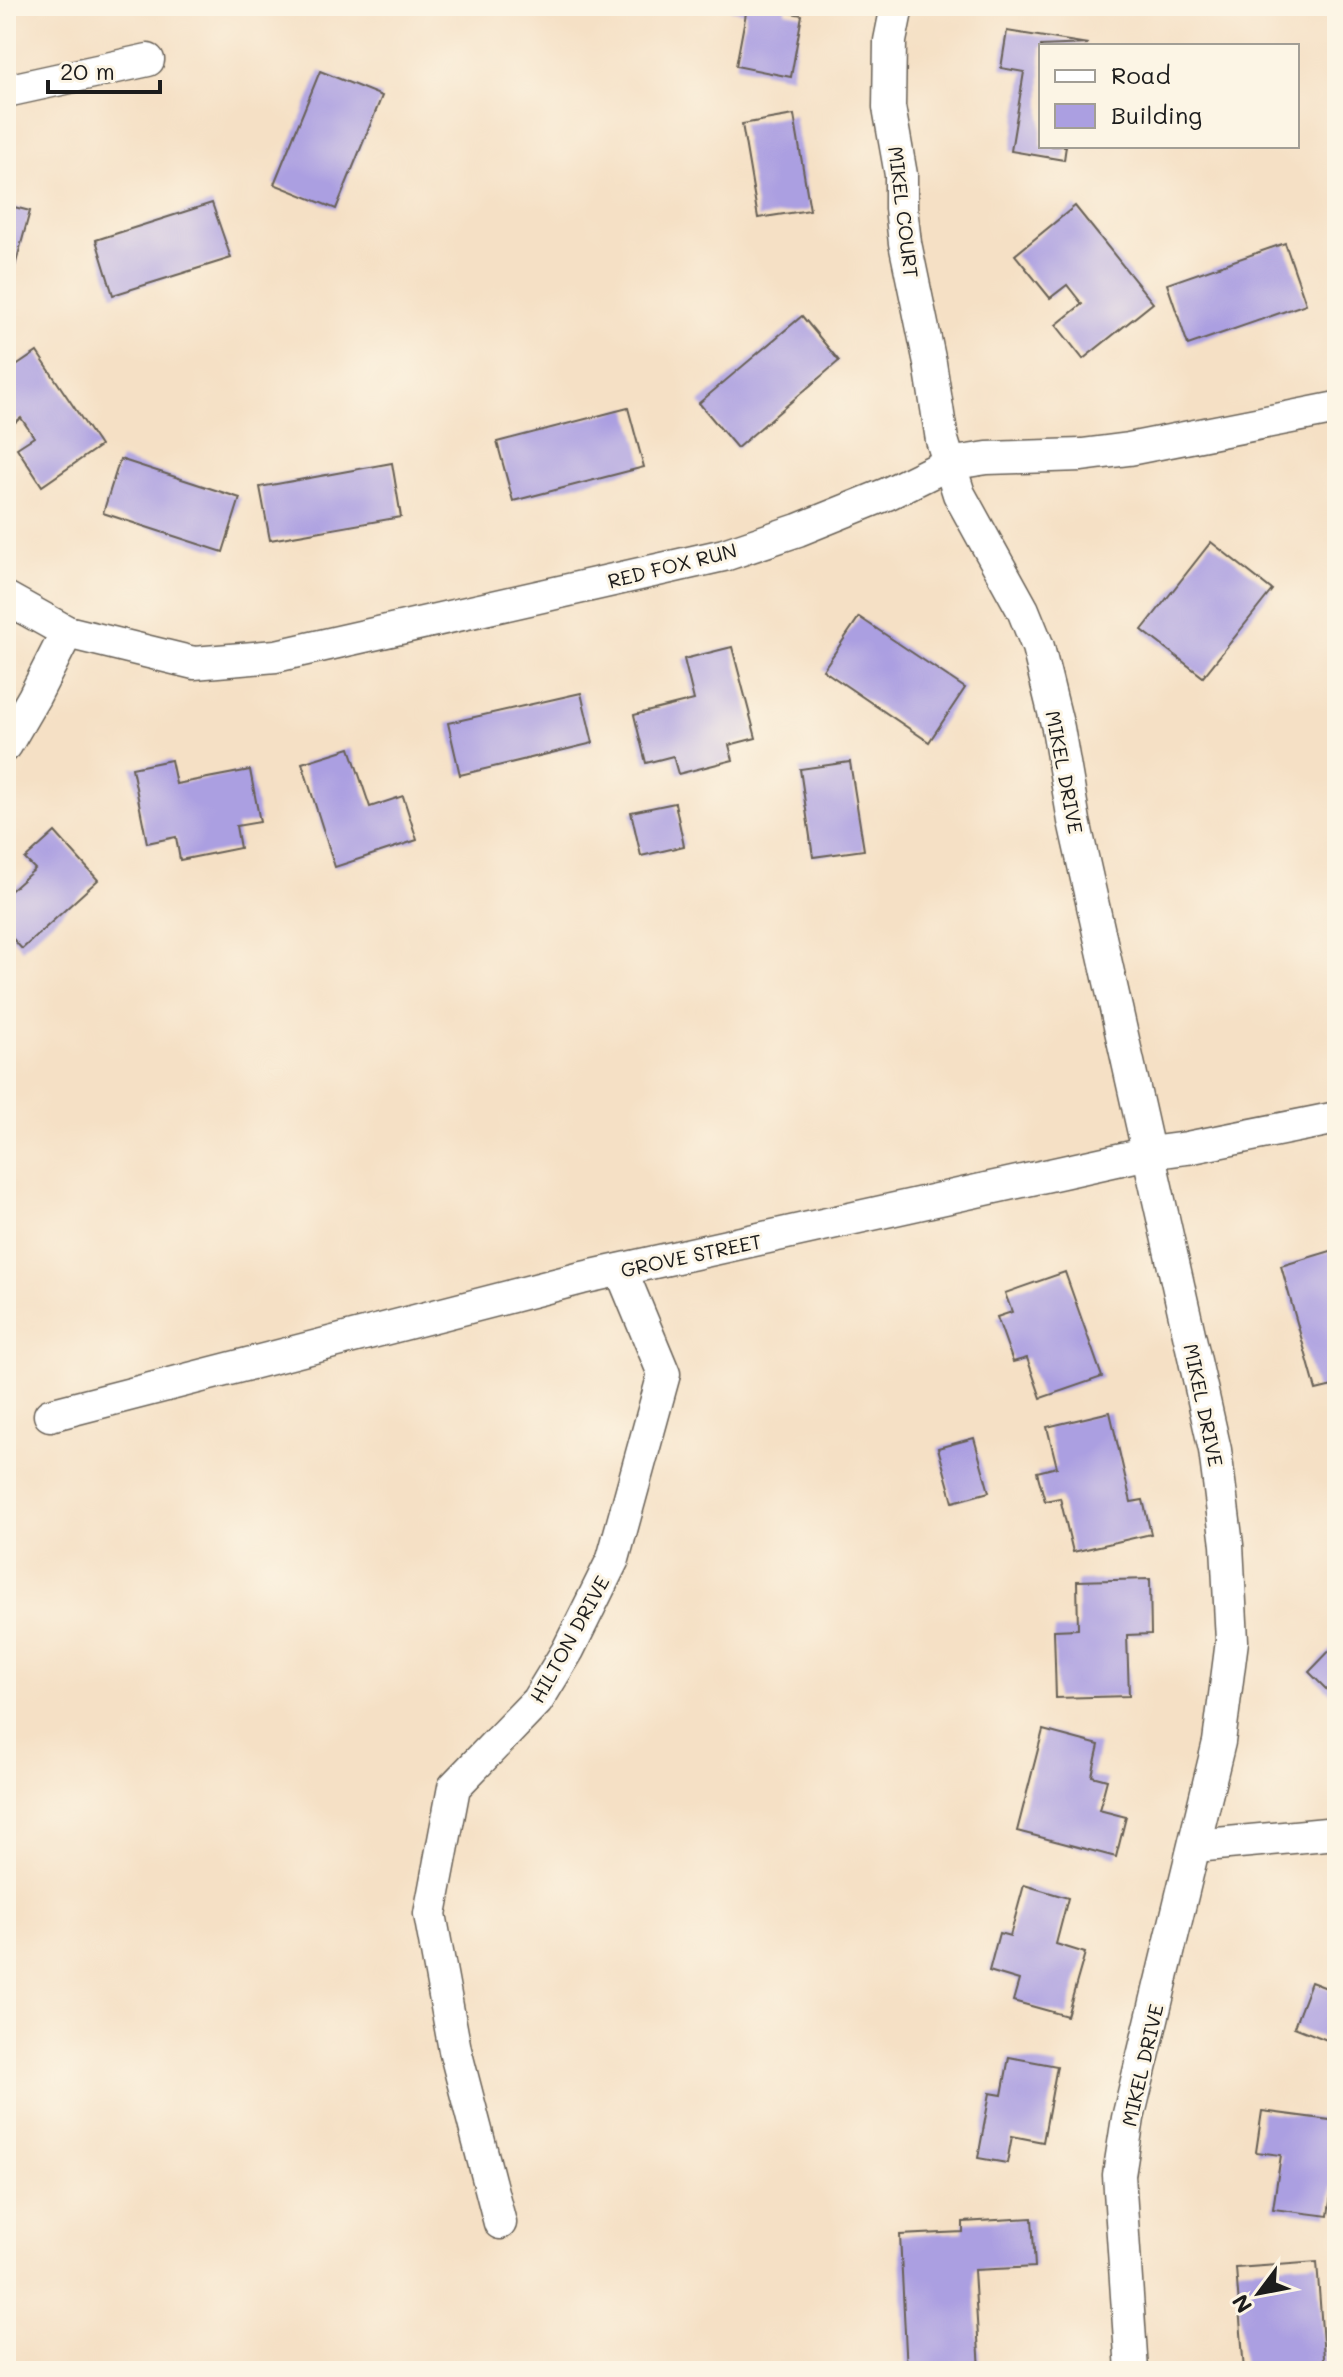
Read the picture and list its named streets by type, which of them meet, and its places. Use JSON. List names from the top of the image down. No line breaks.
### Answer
{"streets":{"street":["MIKEL COURT","RED FOX RUN","MIKEL DRIVE","GROVE STREET","HILTON DRIVE"]},"crossings":[["MIKEL COURT","RED FOX RUN"],["MIKEL COURT","MIKEL DRIVE"],["RED FOX RUN","MIKEL DRIVE"],["MIKEL DRIVE","GROVE STREET"],["GROVE STREET","HILTON DRIVE"]],"legend":["Road","Building"],"scale_bar":"20 m","north":"bottom left"}
